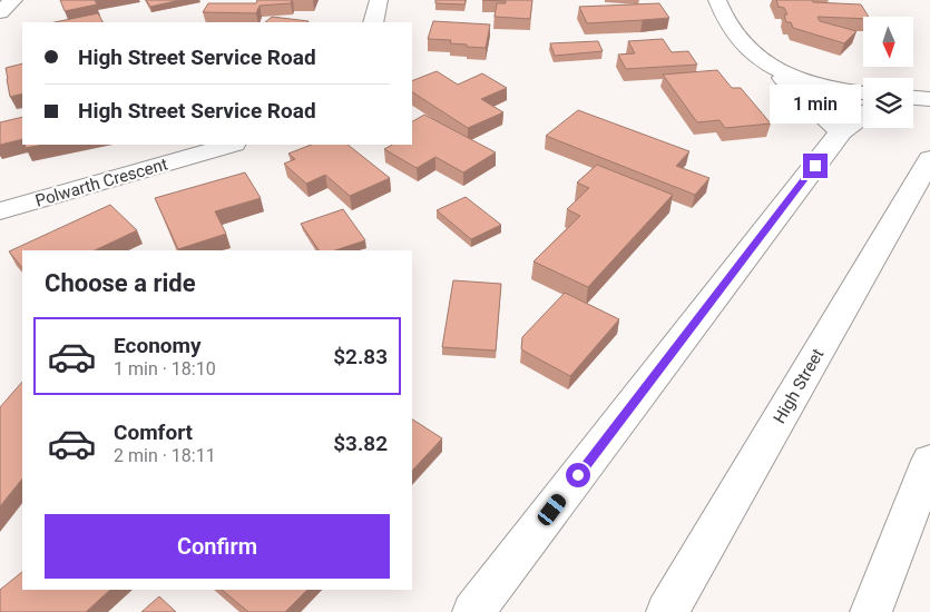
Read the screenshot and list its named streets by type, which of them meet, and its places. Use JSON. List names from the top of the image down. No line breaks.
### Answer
{"streets":{"main road":["Polwarth Crescent","High Street"]},"north":"bottom","page":{"banner":["High Street Service Road","High Street Service Road"],"bubble":"1 min","heading":"Choose a ride","list":[{"name":"Economy","note":"1 min · 18:10","value":"$2.83"},{"name":"Comfort","note":"2 min · 18:11","value":"$3.82"}],"buttons":"Confirm"}}
